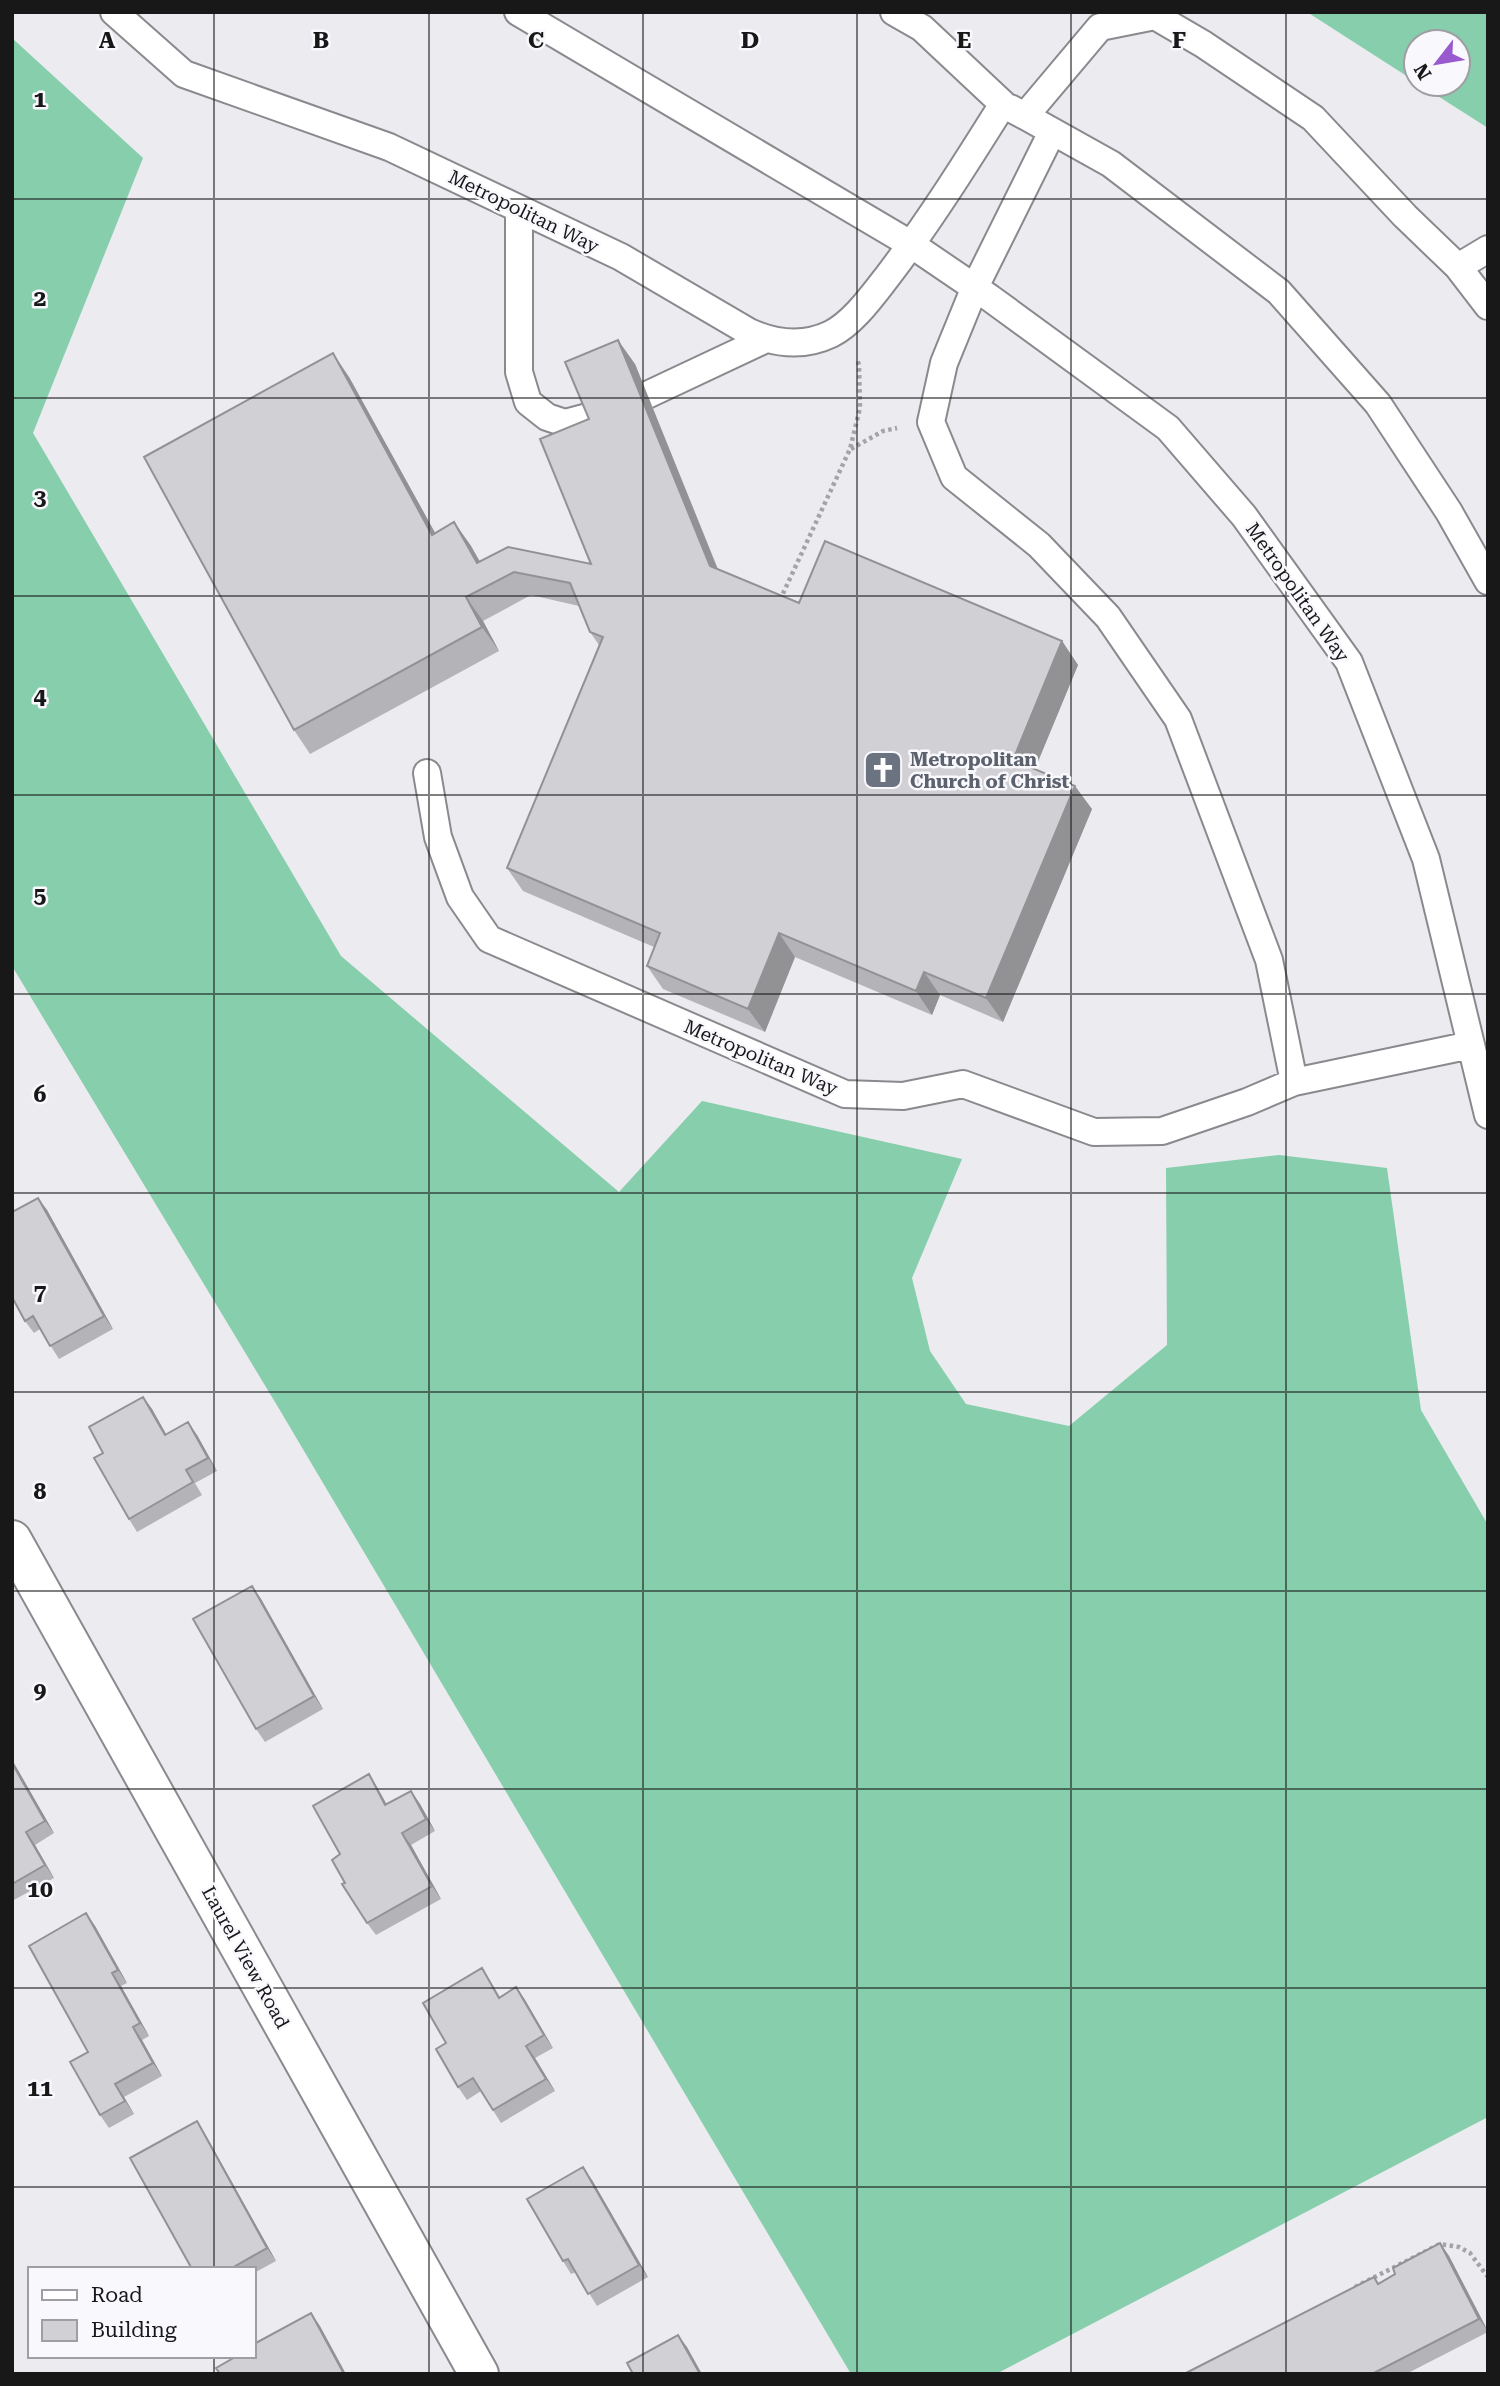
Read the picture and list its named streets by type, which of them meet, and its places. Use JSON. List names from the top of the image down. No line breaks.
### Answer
{"streets":{"street":["Laurel View Road"],"lane":["Metropolitan Way"]},"places":{"church":["Metropolitan Church of Christ"]},"legend":["Road","Building"],"north":"bottom left","grid":{"columns":["A","B","C","D","E","F"],"rows":["1","2","3","4","5","6","7","8","9","10","11"]}}
